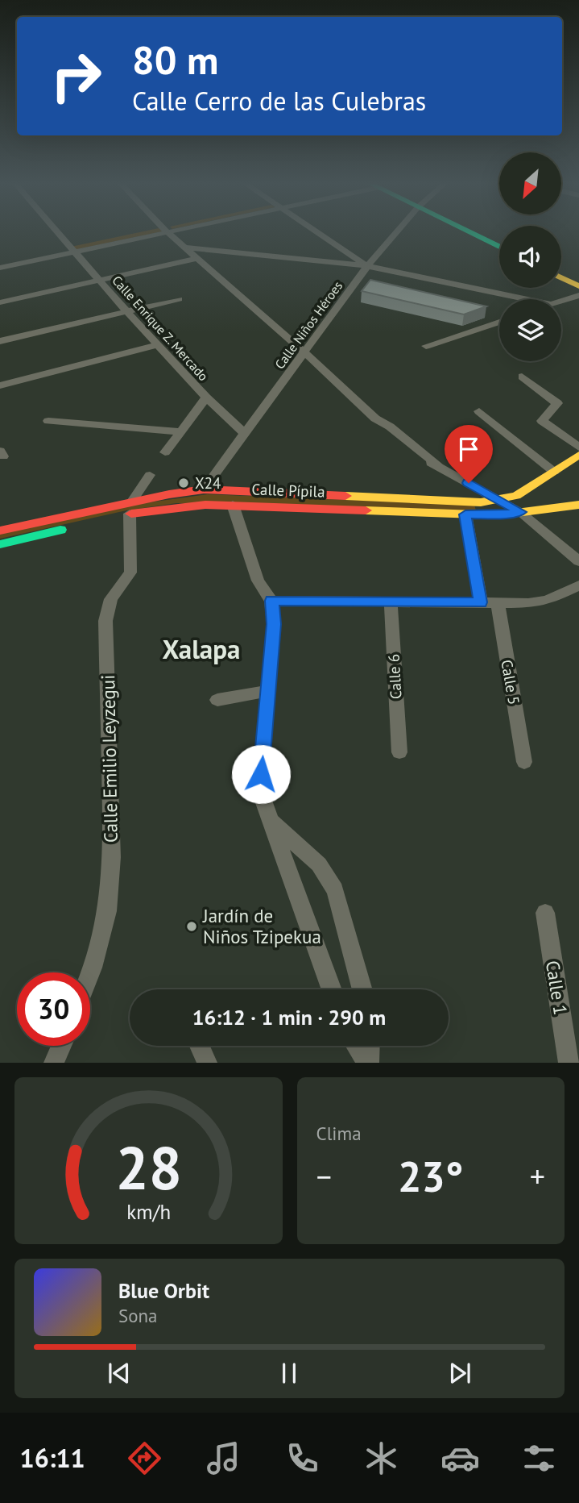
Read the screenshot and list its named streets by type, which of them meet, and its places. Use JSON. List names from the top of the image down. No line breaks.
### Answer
{"streets":{"main road":["Calle Pípila"],"street":["Calle Niños Héroes","Calle Enrique Z. Mercado","Calle 6","Calle 5","Calle Emilio Leyzegui","Calle 1"]},"crossings":[["Calle Niños Héroes","Calle Enrique Z. Mercado"],["Calle Niños Héroes","Calle Pípila"],["Calle Pípila","Calle Emilio Leyzegui"]],"districts":["Xalapa"],"places":["X24","Jardín de Niños Tzipekua"],"north":"bottom left","page":{"turn":["80 m","Calle Cerro de las Culebras"],"limit":"30","trip":"16:12 · 1 min · 290 m","tile":"Clima","heat":["−","23°","+"],"song":["Blue Orbit","Sona"],"tabs":"16:11","gauge":["28","km/h"]}}
